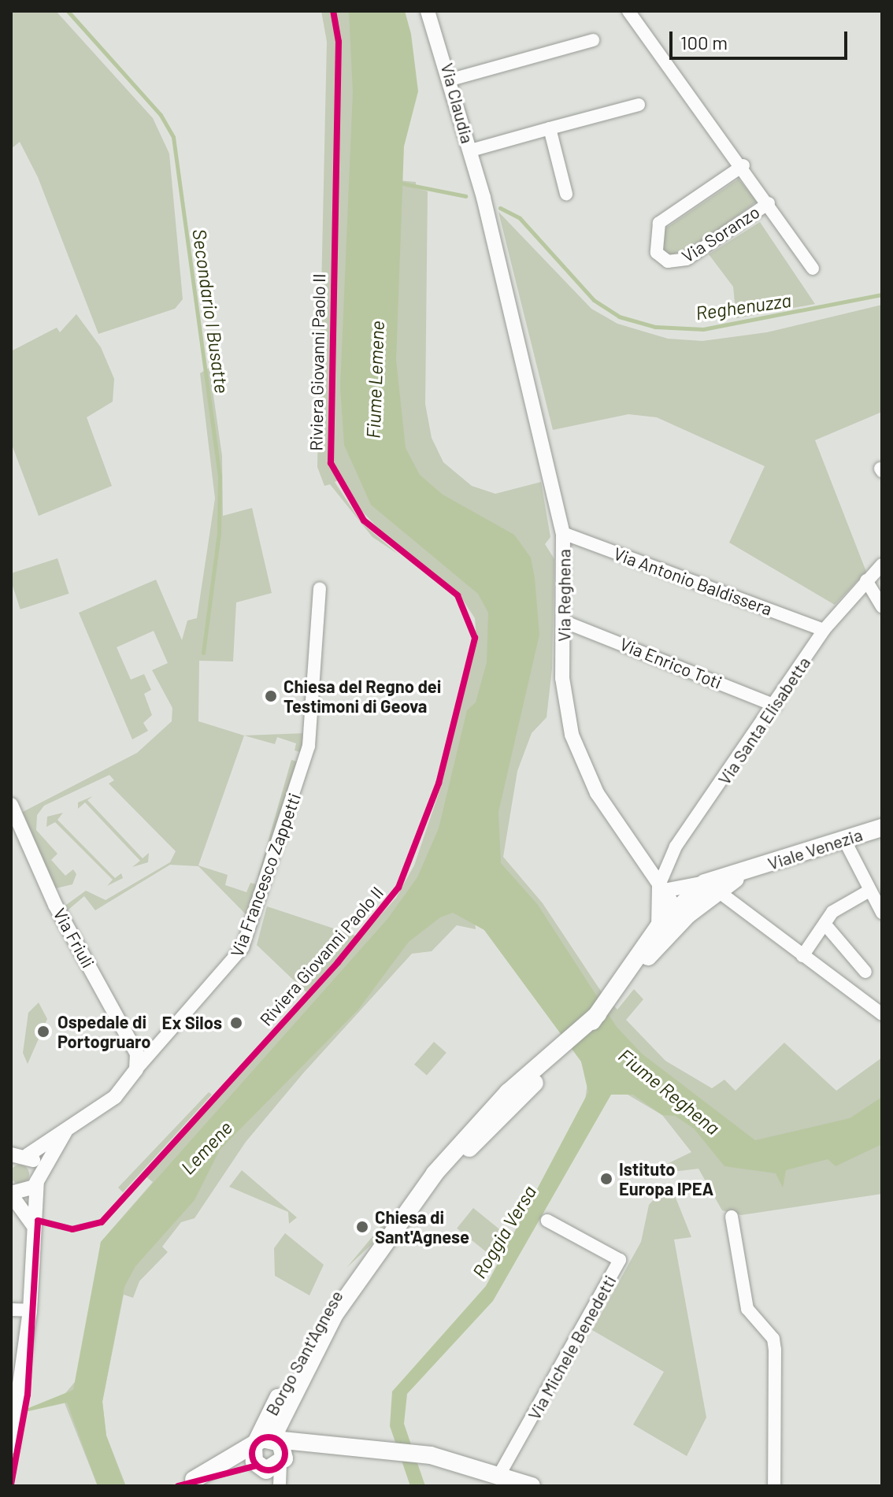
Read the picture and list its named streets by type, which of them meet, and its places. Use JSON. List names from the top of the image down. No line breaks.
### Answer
{"streets":{"main road":["Viale Venezia","Borgo Sant'Agnese"],"street":["Via Claudia","Via Soranzo","Via Antonio Baldissera","Via Reghena","Via Enrico Toti","Via Santa Elisabetta","Via Francesco Zappetti","Via Friuli","Via Michele Benedetti"],"cycle path":["Riviera Giovanni Paolo II"]},"crossings":[["Via Claudia","Via Reghena"],["Via Antonio Baldissera","Via Reghena"],["Via Antonio Baldissera","Via Santa Elisabetta"],["Via Reghena","Via Enrico Toti"],["Via Reghena","Via Santa Elisabetta"],["Via Reghena","Viale Venezia"],["Via Enrico Toti","Via Santa Elisabetta"],["Via Santa Elisabetta","Viale Venezia"],["Viale Venezia","Borgo Sant'Agnese"],["Via Francesco Zappetti","Via Friuli"]],"water":["Reghenuzza","Secondario I Busatte","Fiume Lemene","Fiume Reghena","Lemene","Roggia Versa"],"places":["Chiesa del Regno dei Testimoni di Geova","Ex Silos","Ospedale di Portogruaro","Istituto Europa IPEA","Chiesa di Sant'Agnese"],"scale_bar":"100 m"}
